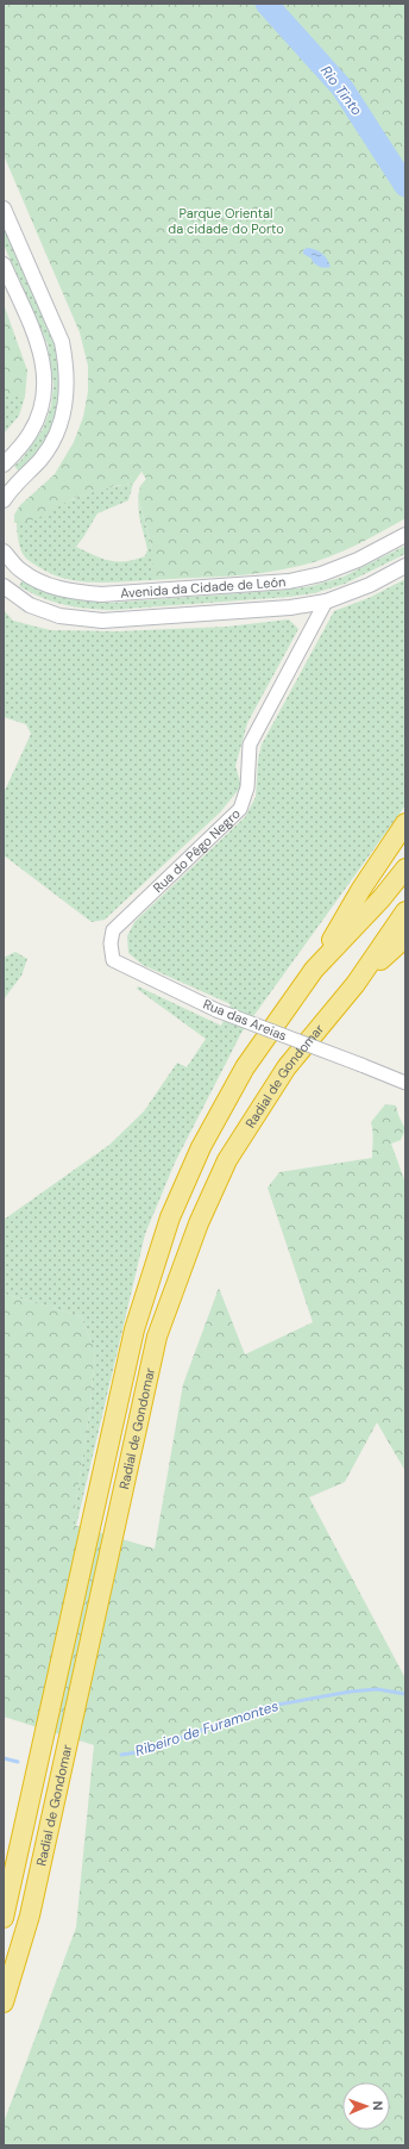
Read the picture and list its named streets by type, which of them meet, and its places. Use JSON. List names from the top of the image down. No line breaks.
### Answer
{"streets":{"highway":["Radial de Gondomar"],"main road":["Avenida da Cidade de León"],"street":["Rua do Pêgo Negro","Rua das Areias"]},"crossings":[["Avenida da Cidade de León","Rua do Pêgo Negro"],["Rua do Pêgo Negro","Rua das Areias"]],"water":["Rio Tinto","Ribeiro de Furamontes"],"parks":["Parque Oriental da cidade do Porto"],"north":"right"}
